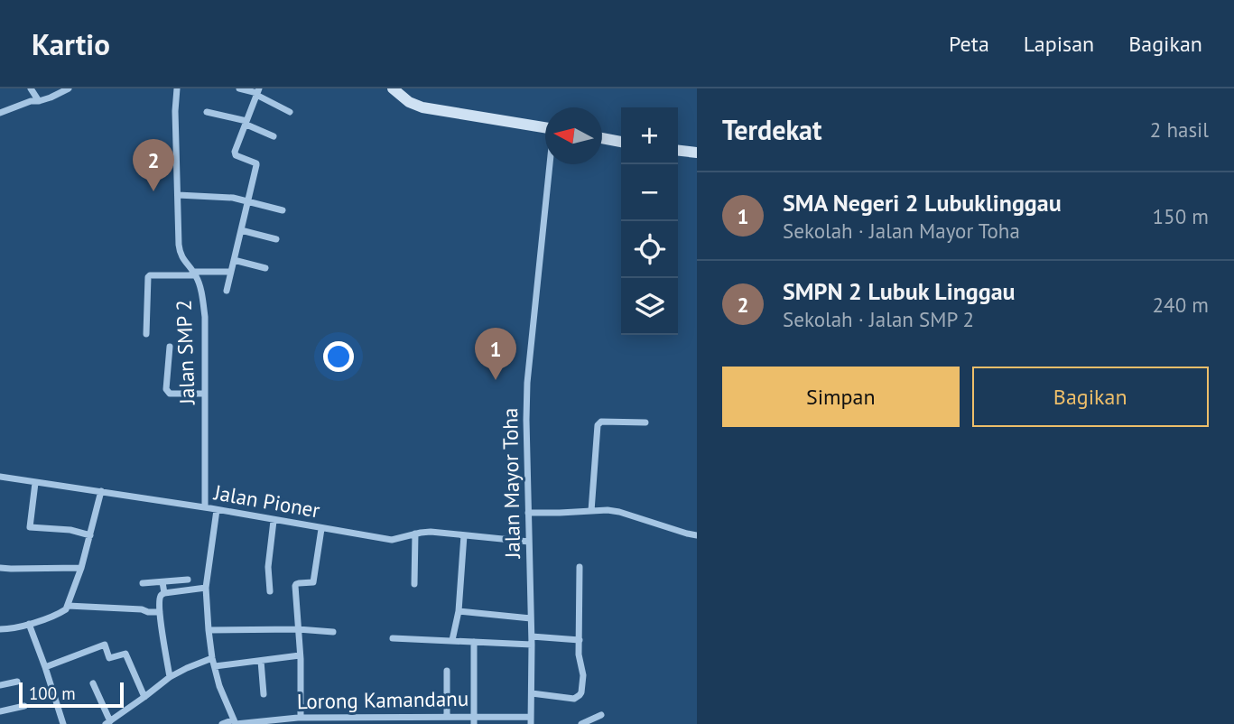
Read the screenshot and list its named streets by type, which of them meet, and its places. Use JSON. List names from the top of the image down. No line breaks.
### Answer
{"streets":{"street":["Jalan SMP 2","Jalan Mayor Toha","Jalan Pioner","Lorong Kamandanu"]},"crossings":[["Jalan SMP 2","Jalan Pioner"],["Jalan Mayor Toha","Jalan Pioner"],["Jalan Mayor Toha","Lorong Kamandanu"]],"scale_bar":"100 m","north":"left","page":{"header":"Kartio","nav":["Peta","Lapisan","Bagikan"],"heading":["Terdekat","2 hasil"],"map_buttons":["+","−"],"pins":["2","1"],"list":[{"mark":"1","name":"SMA Negeri 2 Lubuklinggau","note":"Sekolah · Jalan Mayor Toha","value":"150 m"},{"mark":"2","name":"SMPN 2 Lubuk Linggau","note":"Sekolah · Jalan SMP 2","value":"240 m"}],"buttons":["Simpan","Bagikan"],"scale":"100 m"}}
